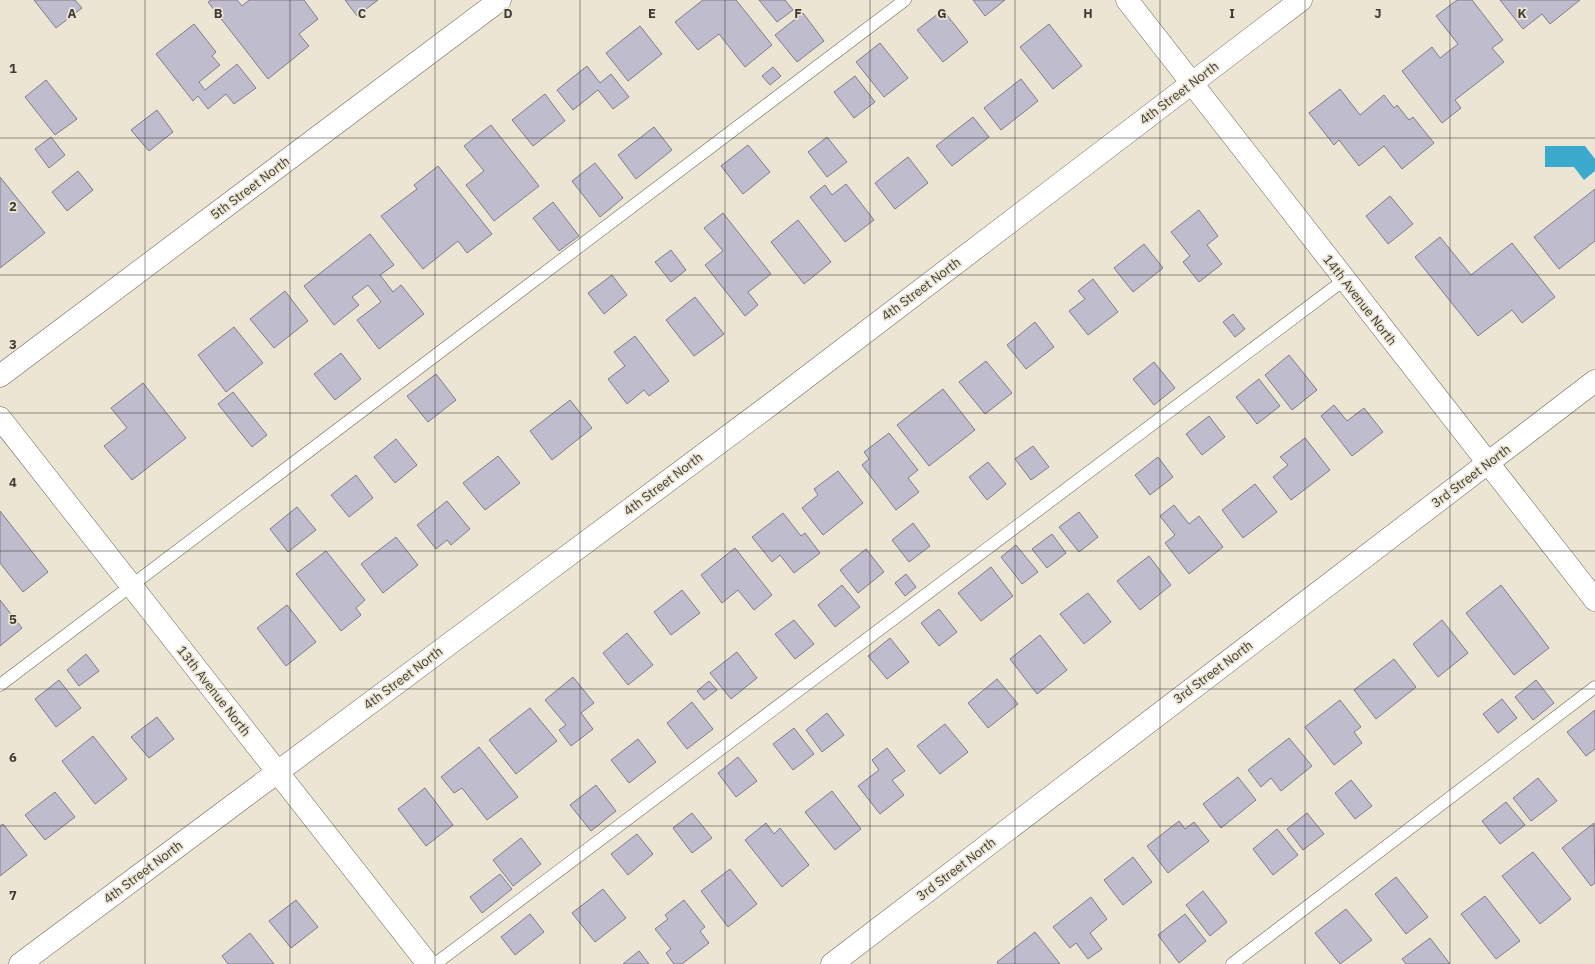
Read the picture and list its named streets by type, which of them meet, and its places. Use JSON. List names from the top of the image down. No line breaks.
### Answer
{"streets":{"street":["4th Street North","5th Street North","14th Avenue North","3rd Street North","13th Avenue North"]},"crossings":[["4th Street North","14th Avenue North"],["4th Street North","13th Avenue North"],["14th Avenue North","3rd Street North"]],"grid":{"columns":["A","B","C","D","E","F","G","H","I","J","K"],"rows":["1","2","3","4","5","6","7"]}}
